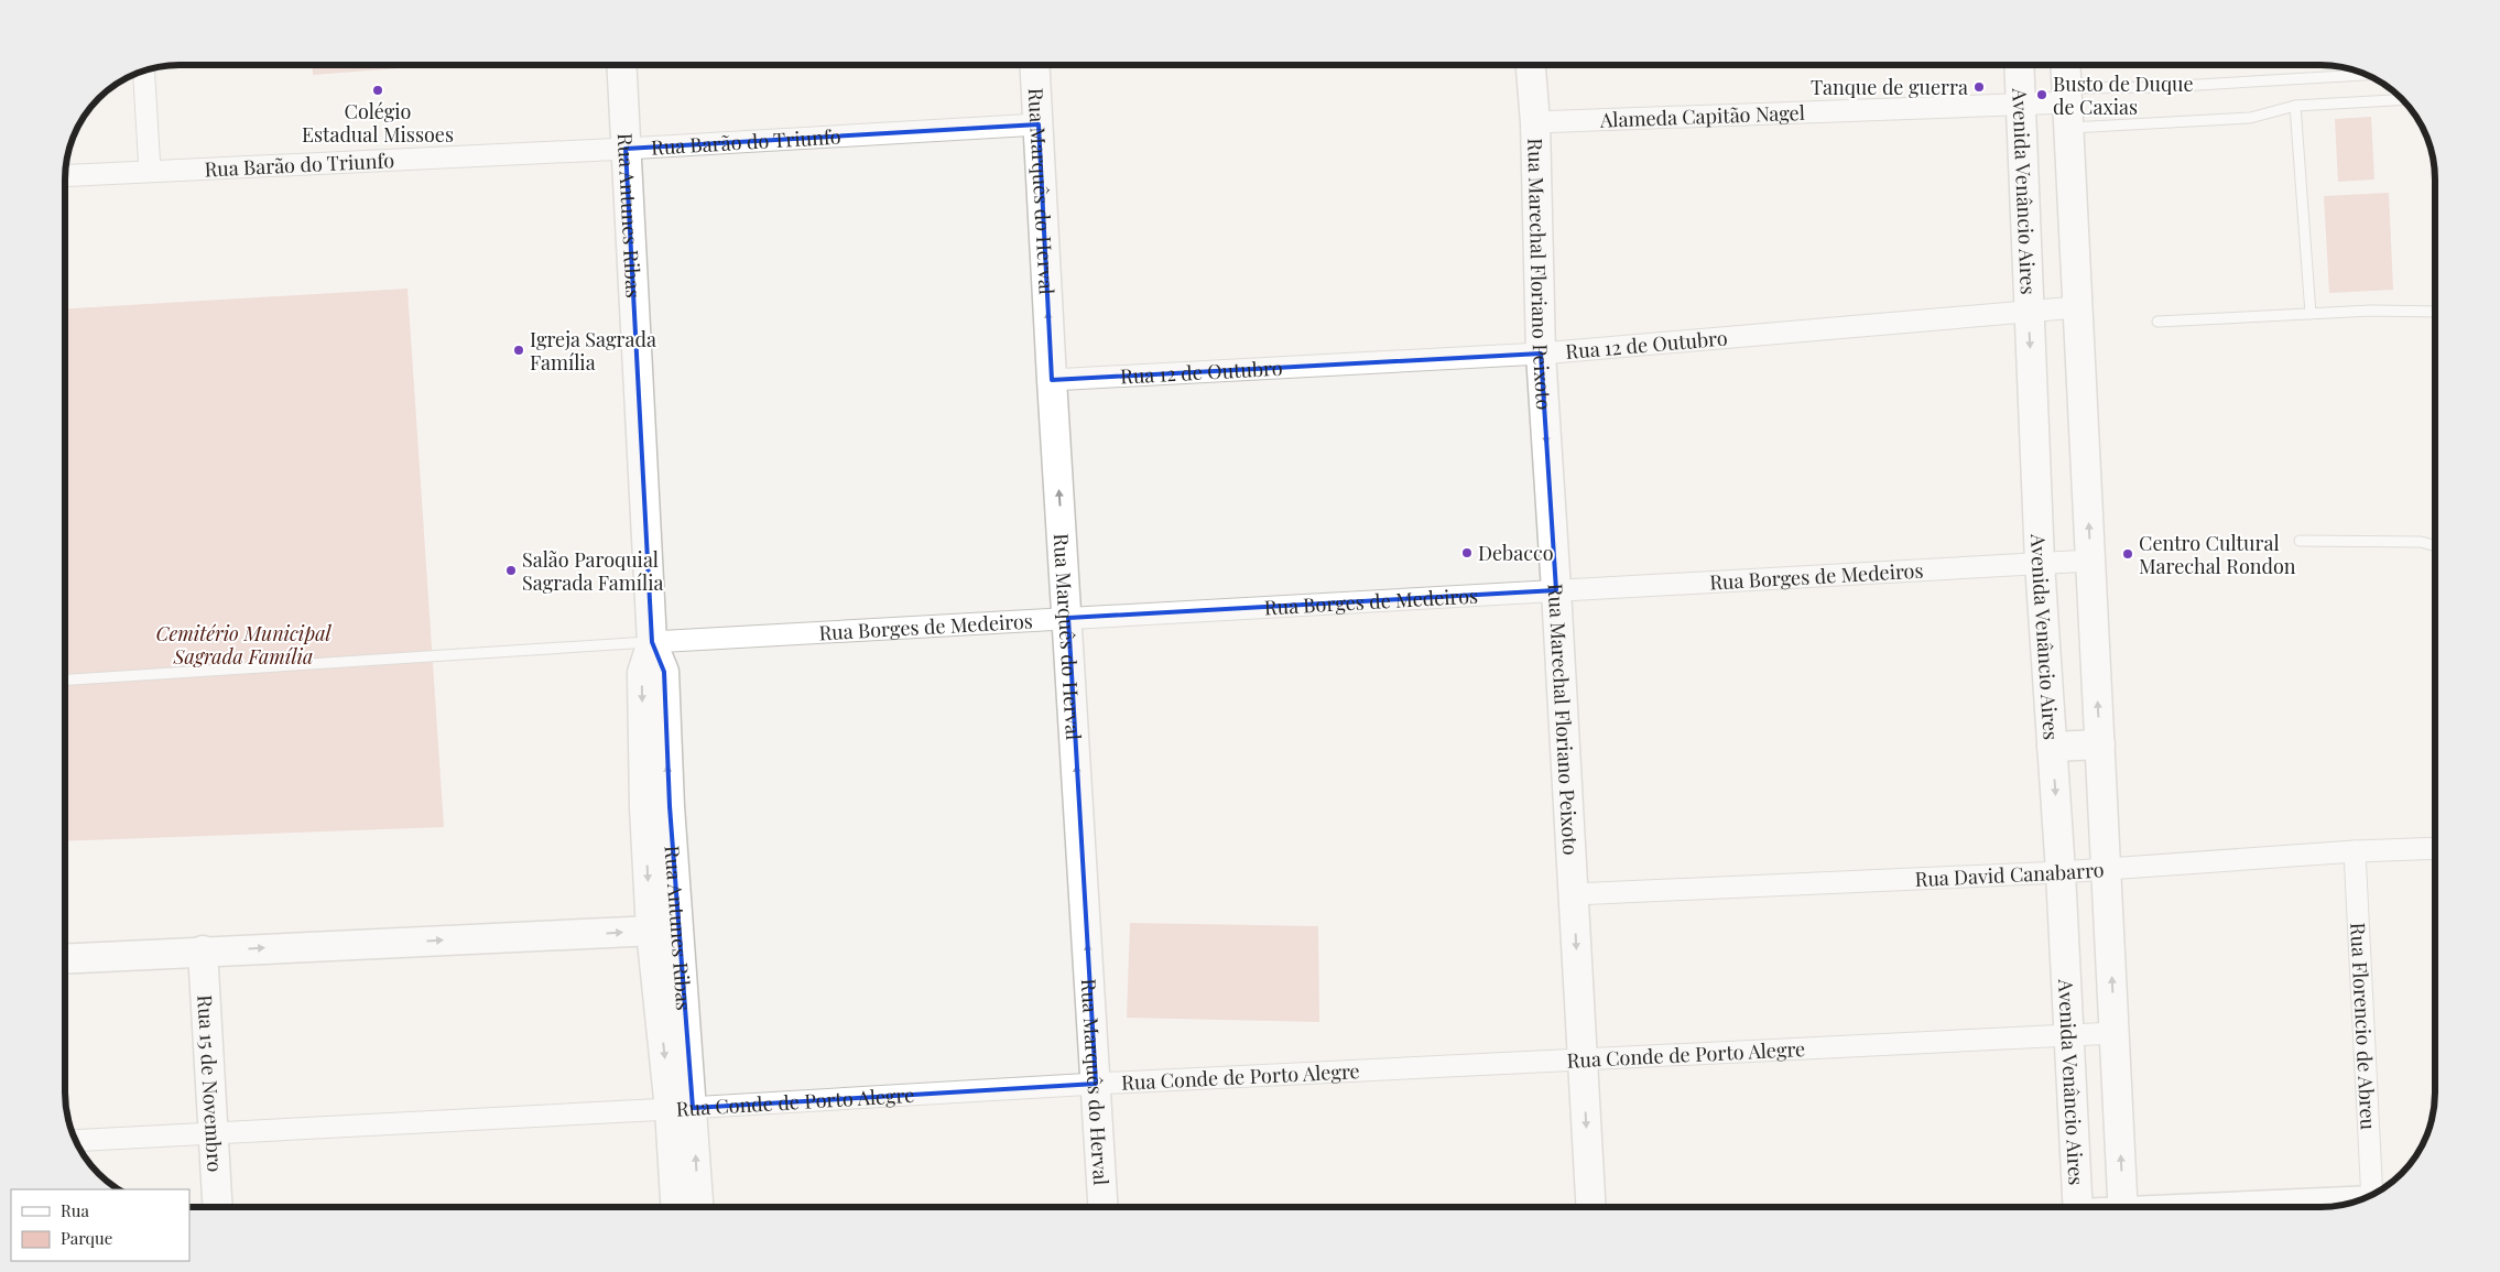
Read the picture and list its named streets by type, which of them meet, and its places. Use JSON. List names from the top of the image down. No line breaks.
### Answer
{"streets":{"street":["Alameda Capitão Nagel","Rua Barão do Triunfo","Rua Marquês do Herval","Avenida Venâncio Aires","Rua Antunes Ribas","Rua Marechal Floriano Peixoto","Rua 12 de Outubro","Rua Borges de Medeiros","Rua David Canabarro","Rua Florencio de Abreu","Rua Conde de Porto Alegre","Rua 15 de Novembro"]},"crossings":[["Alameda Capitão Nagel","Avenida Venâncio Aires"],["Alameda Capitão Nagel","Rua Marechal Floriano Peixoto"],["Rua Barão do Triunfo","Rua Marquês do Herval"],["Rua Barão do Triunfo","Rua Antunes Ribas"],["Rua Marquês do Herval","Rua 12 de Outubro"],["Rua Marquês do Herval","Rua Borges de Medeiros"],["Rua Marquês do Herval","Rua Conde de Porto Alegre"],["Avenida Venâncio Aires","Rua 12 de Outubro"],["Avenida Venâncio Aires","Rua Borges de Medeiros"],["Avenida Venâncio Aires","Rua David Canabarro"],["Avenida Venâncio Aires","Rua Conde de Porto Alegre"],["Rua Antunes Ribas","Rua Borges de Medeiros"],["Rua Antunes Ribas","Rua Conde de Porto Alegre"],["Rua Marechal Floriano Peixoto","Rua 12 de Outubro"],["Rua Marechal Floriano Peixoto","Rua Borges de Medeiros"],["Rua Marechal Floriano Peixoto","Rua David Canabarro"],["Rua Marechal Floriano Peixoto","Rua Conde de Porto Alegre"],["Rua David Canabarro","Rua Florencio de Abreu"],["Rua Conde de Porto Alegre","Rua 15 de Novembro"]],"one_way":["Rua Marquês do Herval","Rua Marechal Floriano Peixoto"],"parks":["Cemitério Municipal Sagrada Família"],"places":["Tanque de guerra","Colégio Estadual Missoes","Busto de Duque de Caxias","Igreja Sagrada Família","Debacco","Centro Cultural Marechal Rondon","Salão Paroquial Sagrada Família"],"legend":["Rua","Parque"]}
